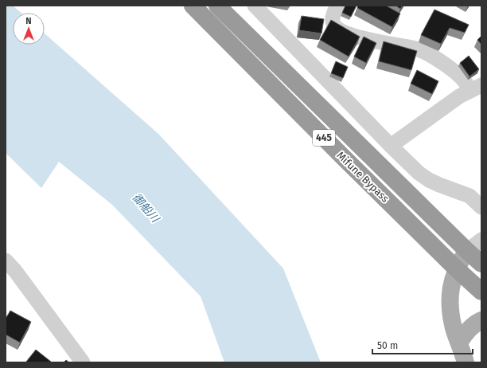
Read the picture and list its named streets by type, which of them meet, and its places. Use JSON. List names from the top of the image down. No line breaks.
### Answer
{"streets":{"highway":["445","Mifune Bypass"]},"water":["御船川"],"scale_bar":"50 m","north":"top"}
